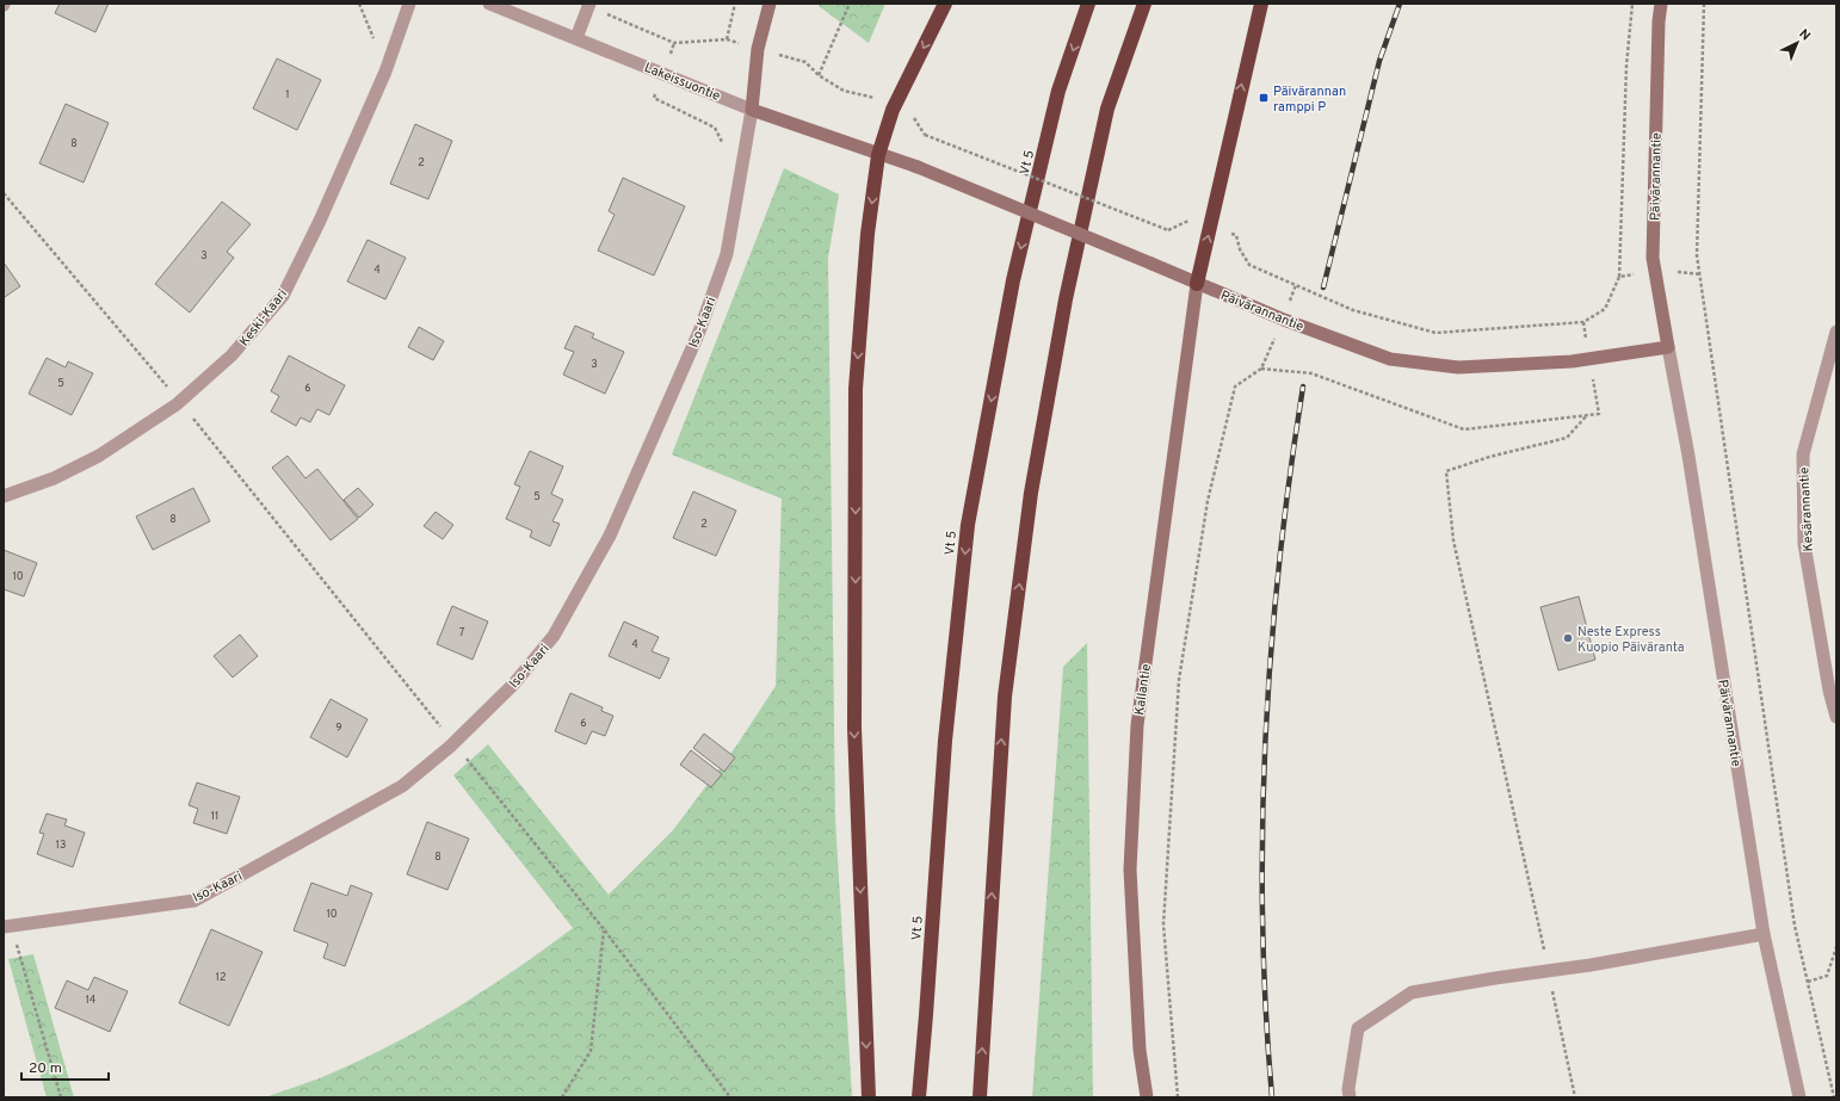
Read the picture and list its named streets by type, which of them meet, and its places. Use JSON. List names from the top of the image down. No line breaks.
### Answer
{"streets":{"highway":["Vt 5"],"main road":["Lakeissuontie","Päivärannantie","Kallantie"],"street":["Keski-Kaari","Iso-Kaari","Kesärannantie"]},"crossings":[["Lakeissuontie","Päivärannantie"],["Lakeissuontie","Iso-Kaari"],["Päivärannantie","Kallantie"]],"places":{"transit":["Päivärannan ramppi P"],"other":["Neste Express Kuopio Päiväranta"]},"house_numbers":["1","8","2","3","4","3","5","6","5","8","2","10","7","4","6","9","11","13","8","10","12","14"],"scale_bar":"20 m","north":"top right"}
